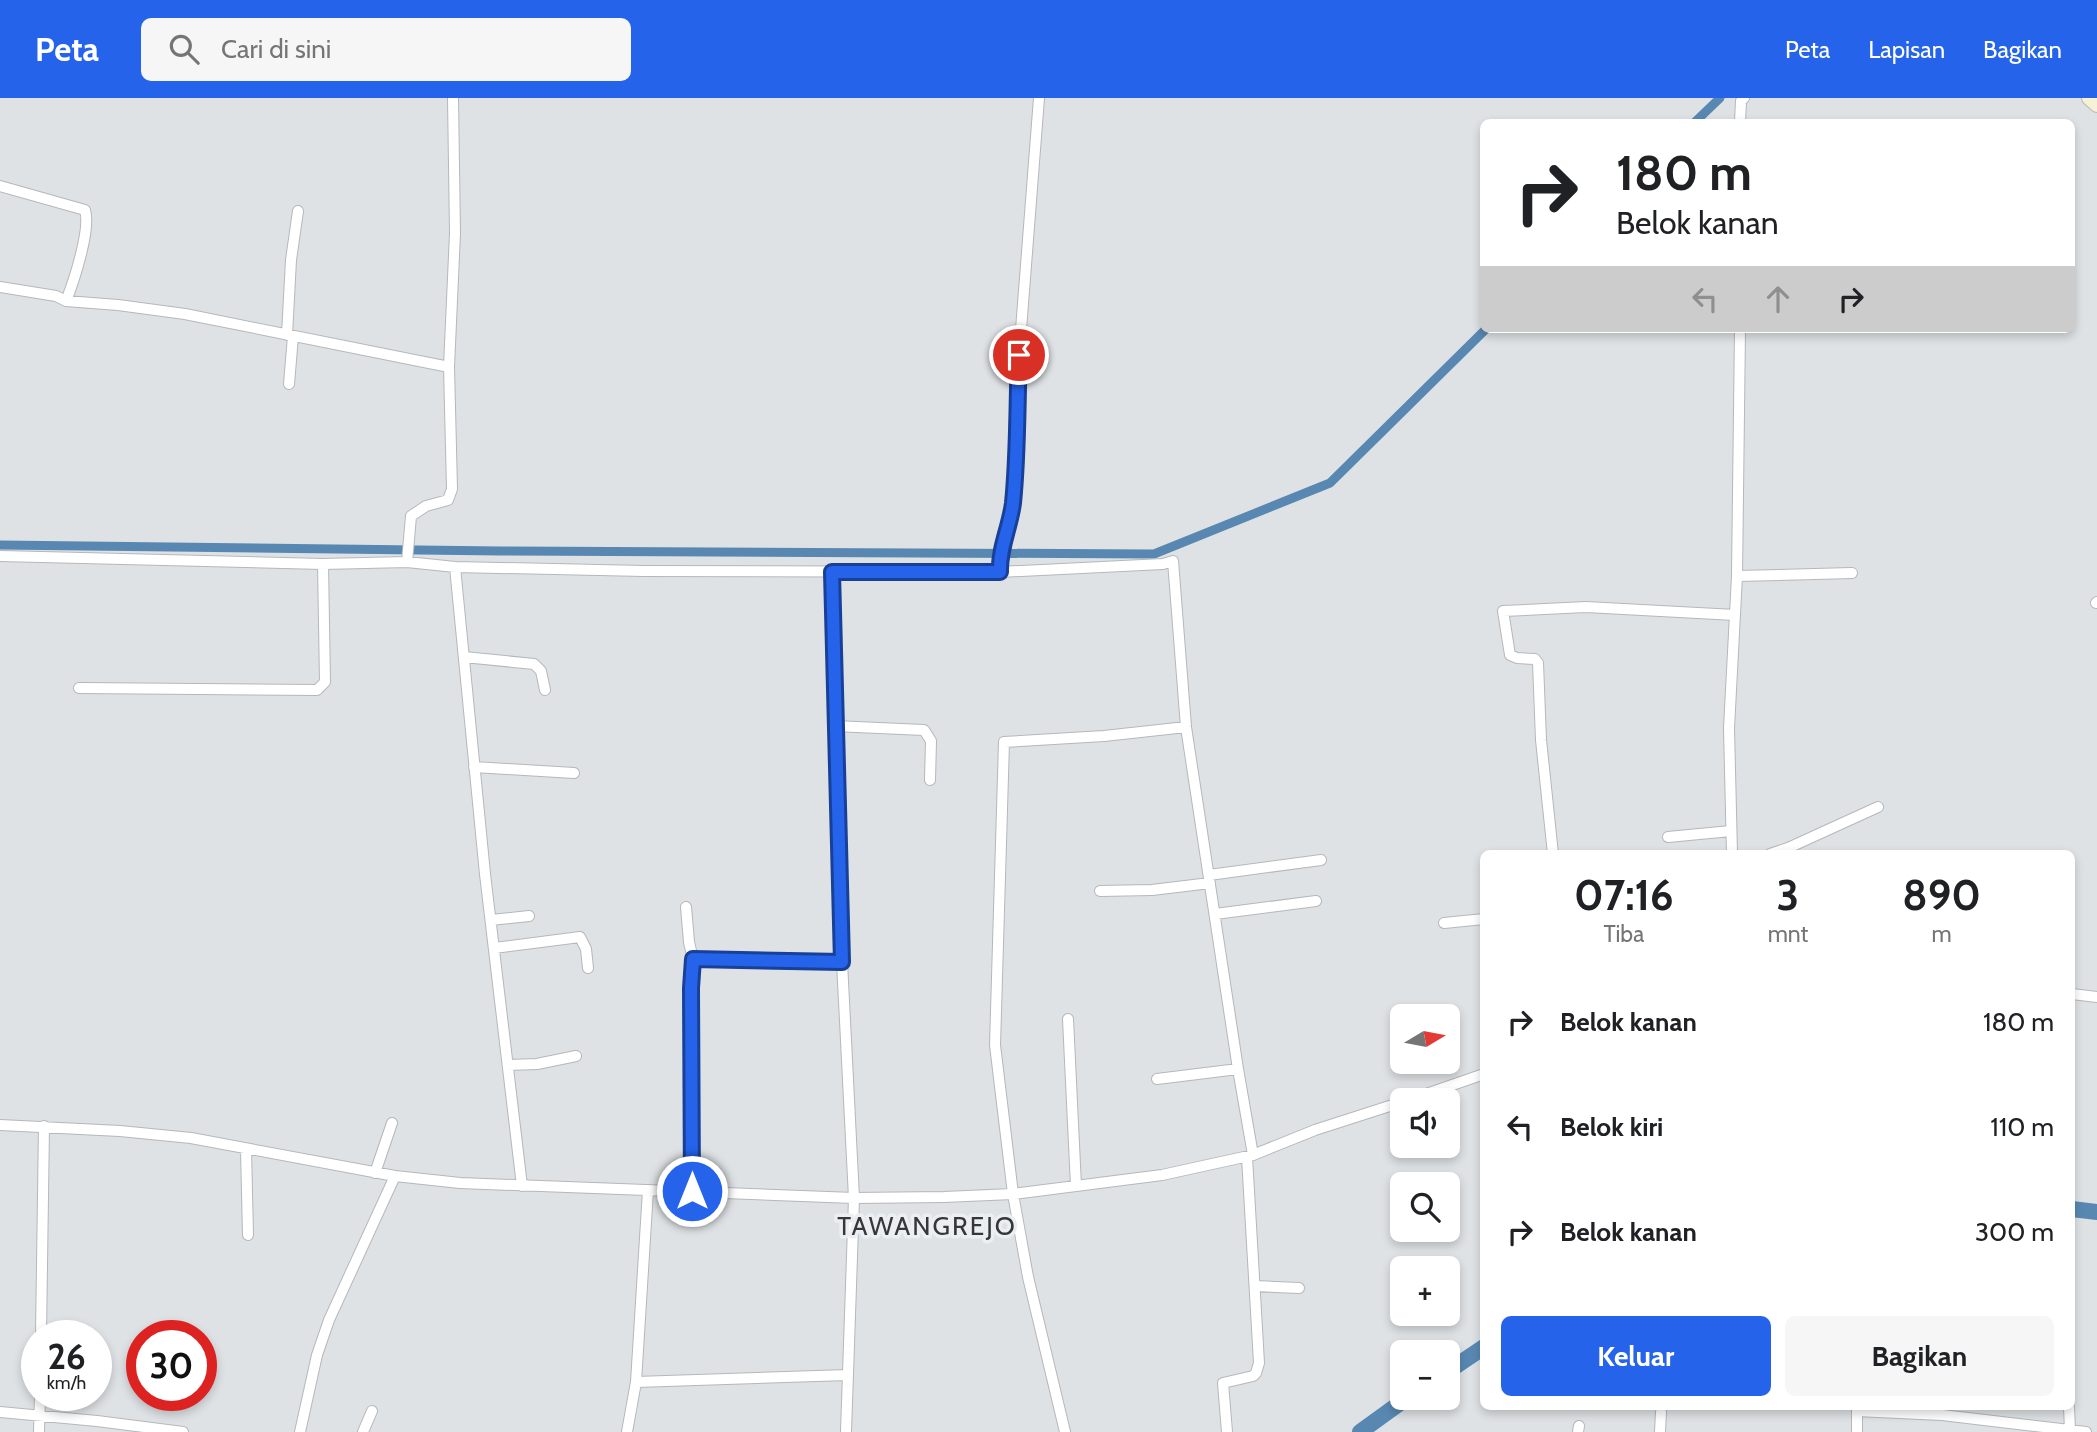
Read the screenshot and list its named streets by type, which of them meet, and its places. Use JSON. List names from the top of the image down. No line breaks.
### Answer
{"districts":["TAWANGREJO"],"north":"right","page":{"header":"Peta","search":"Cari di sini","nav":["Peta","Lapisan","Bagikan"],"turn":["180 m","Belok kanan"],"eta":["07:16","Tiba","3","mnt","890","m"],"list":[{"name":"Belok kanan","value":"180 m"},{"name":"Belok kiri","value":"110 m"},{"name":"Belok kanan","value":"300 m"}],"map_buttons":["+","−"],"buttons":["Keluar","Bagikan"],"speed":"26 km/h","limit":"30"}}
